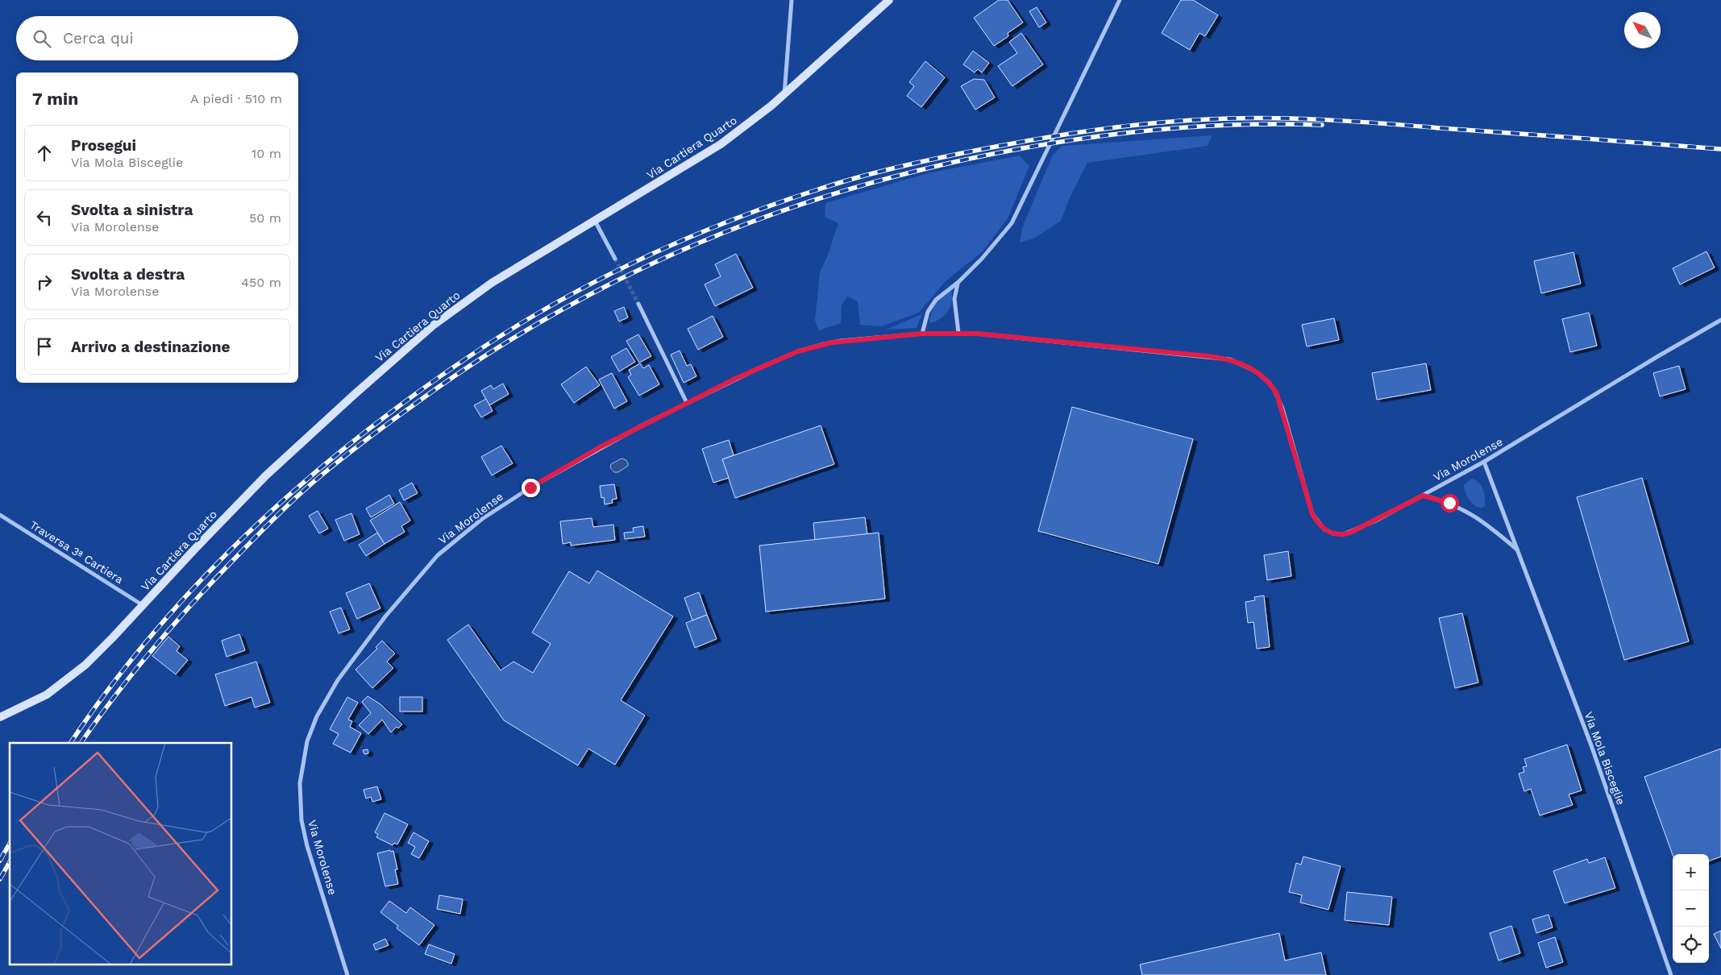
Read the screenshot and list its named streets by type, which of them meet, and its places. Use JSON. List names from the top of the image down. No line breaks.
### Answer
{"streets":{"street":["Via Cartiera Quarto","Via Morolense","Traversa 3ª Cartiera","Via Mola Bisceglie"]},"crossings":[["Via Cartiera Quarto","Traversa 3ª Cartiera"],["Via Morolense","Via Mola Bisceglie"]],"north":"top left","page":{"search":"Cerca qui","heading":["7 min","A piedi · 510 m"],"list":[["Prosegui","Via Mola Bisceglie","10 m"],["Svolta a sinistra","Via Morolense","50 m"],["Svolta a destra","Via Morolense","450 m"],"Arrivo a destinazione"],"map_buttons":["+","−"]}}
